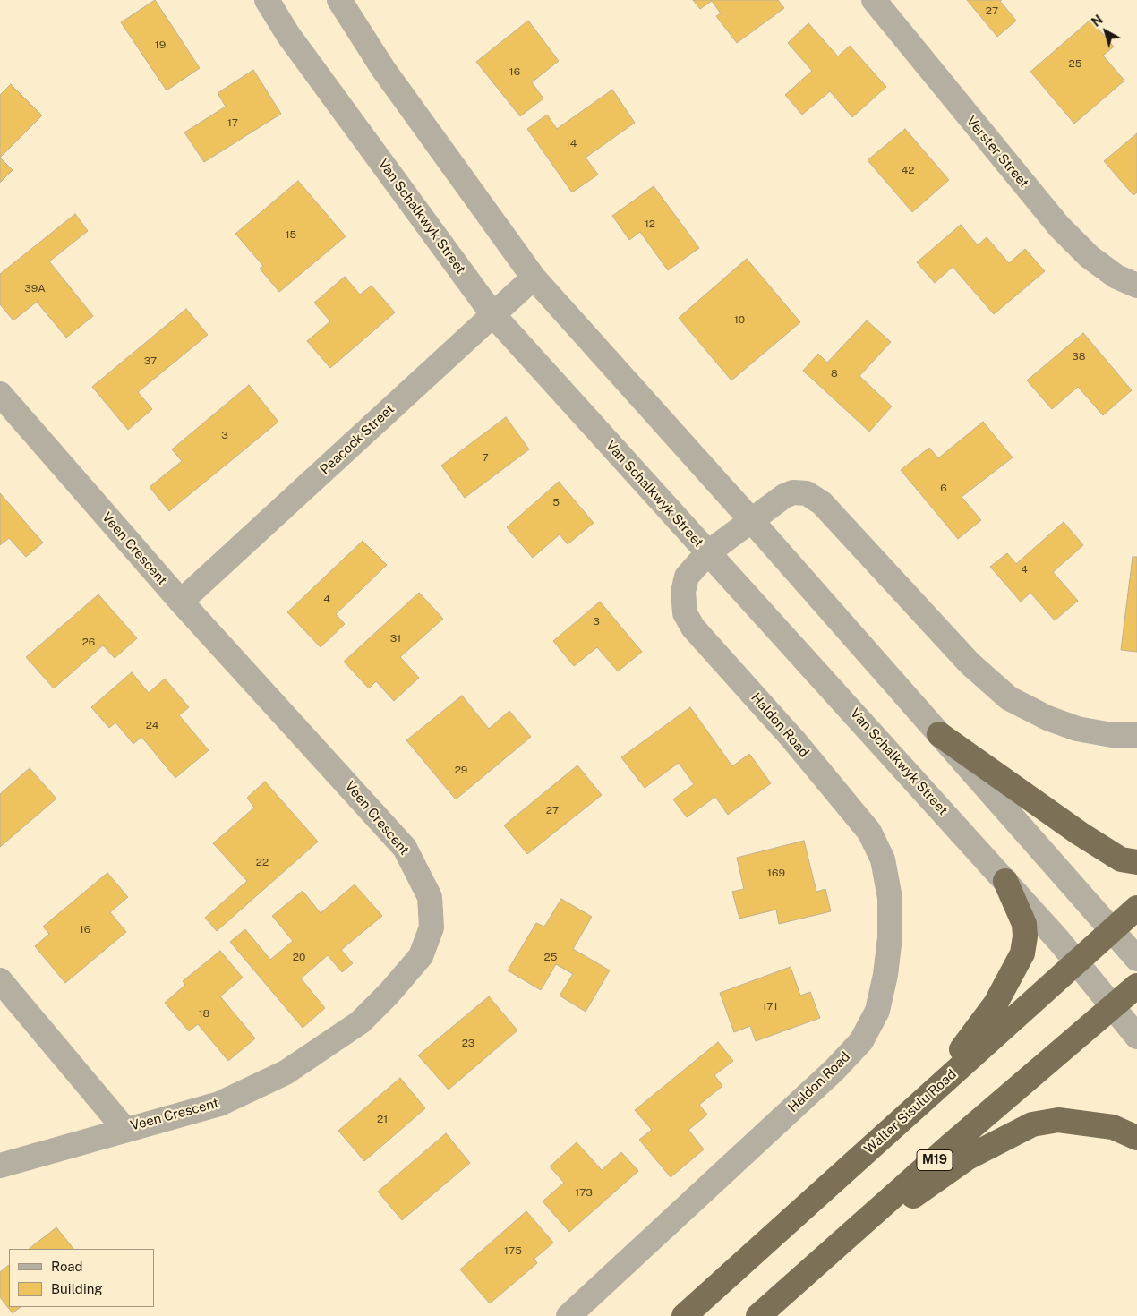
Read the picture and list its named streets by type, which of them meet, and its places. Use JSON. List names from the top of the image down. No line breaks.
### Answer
{"streets":{"highway":["Walter Sisulu Road","M19"],"street":["Verster Street","Van Schalkwyk Street","Peacock Street","Veen Crescent","Haldon Road"]},"crossings":[["Van Schalkwyk Street","Peacock Street"],["Van Schalkwyk Street","Haldon Road"],["Van Schalkwyk Street","Walter Sisulu Road"],["Van Schalkwyk Street","M19"],["Peacock Street","Veen Crescent"]],"house_numbers":["27","19","25","16","17","14","42","12","15","39A","10","38","37","8","3","7","6","5","4","4","3","31","26","24","29","27","22","169","16","20","25","171","18","23","21","173","175"],"legend":["Road","Building"],"north":"top left"}
